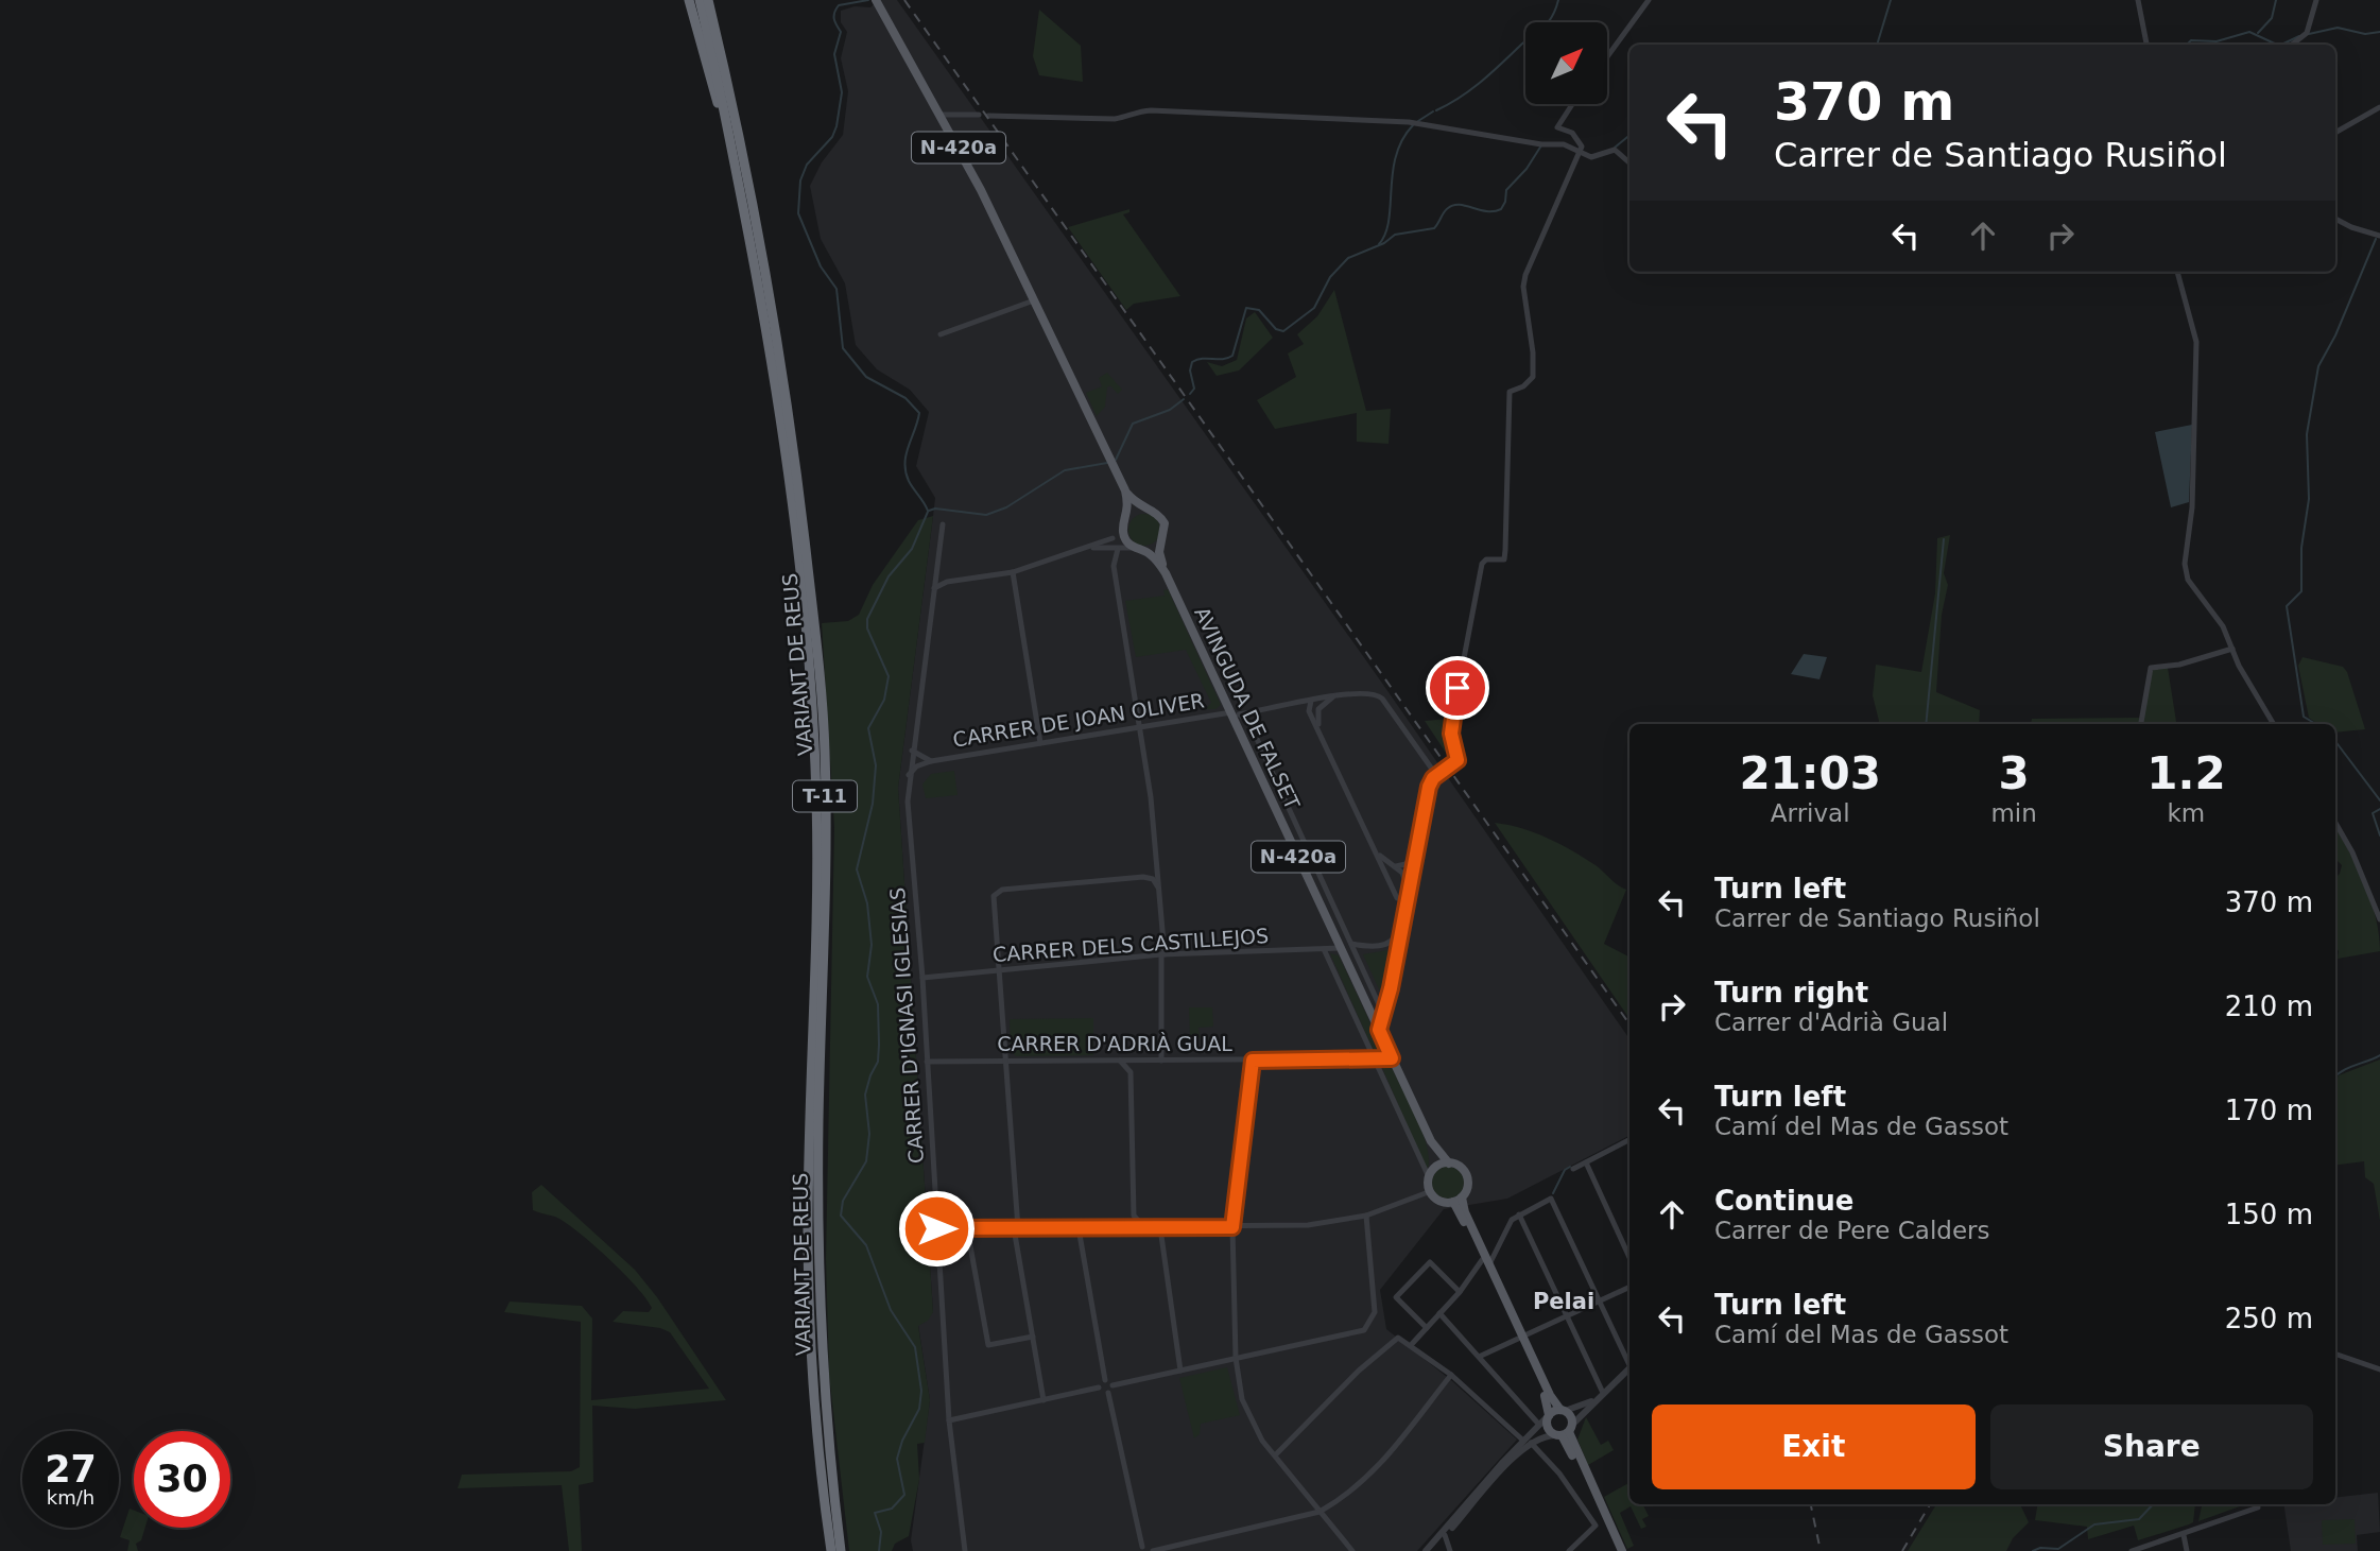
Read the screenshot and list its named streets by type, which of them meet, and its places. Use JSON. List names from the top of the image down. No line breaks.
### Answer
{"streets":{"highway":["VARIANT DE REUS","T-11"],"main road":["N-420a","AVINGUDA DE FALSET"],"street":["CARRER DE JOAN OLIVER","CARRER DELS CASTILLEJOS","CARRER D'IGNASI IGLESIAS","CARRER D'ADRIÀ GUAL"]},"crossings":[["N-420a","AVINGUDA DE FALSET"],["VARIANT DE REUS","T-11"],["AVINGUDA DE FALSET","CARRER DE JOAN OLIVER"],["AVINGUDA DE FALSET","CARRER DELS CASTILLEJOS"],["AVINGUDA DE FALSET","CARRER D'ADRIÀ GUAL"],["CARRER DE JOAN OLIVER","CARRER D'IGNASI IGLESIAS"],["CARRER DELS CASTILLEJOS","CARRER D'IGNASI IGLESIAS"],["CARRER D'IGNASI IGLESIAS","CARRER D'ADRIÀ GUAL"]],"districts":["Pelai"],"north":"top right","page":{"turn":["370 m","Carrer de Santiago Rusiñol"],"eta":["21:03","Arrival","3","min","1.2","km"],"list":[{"name":"Turn left","note":"Carrer de Santiago Rusiñol","value":"370 m"},{"name":"Turn right","note":"Carrer d'Adrià Gual","value":"210 m"},{"name":"Turn left","note":"Camí del Mas de Gassot","value":"170 m"},{"name":"Continue","note":"Carrer de Pere Calders","value":"150 m"},{"name":"Turn left","note":"Camí del Mas de Gassot","value":"250 m"}],"buttons":["Exit","Share"],"speed":"27 km/h","limit":"30"}}
